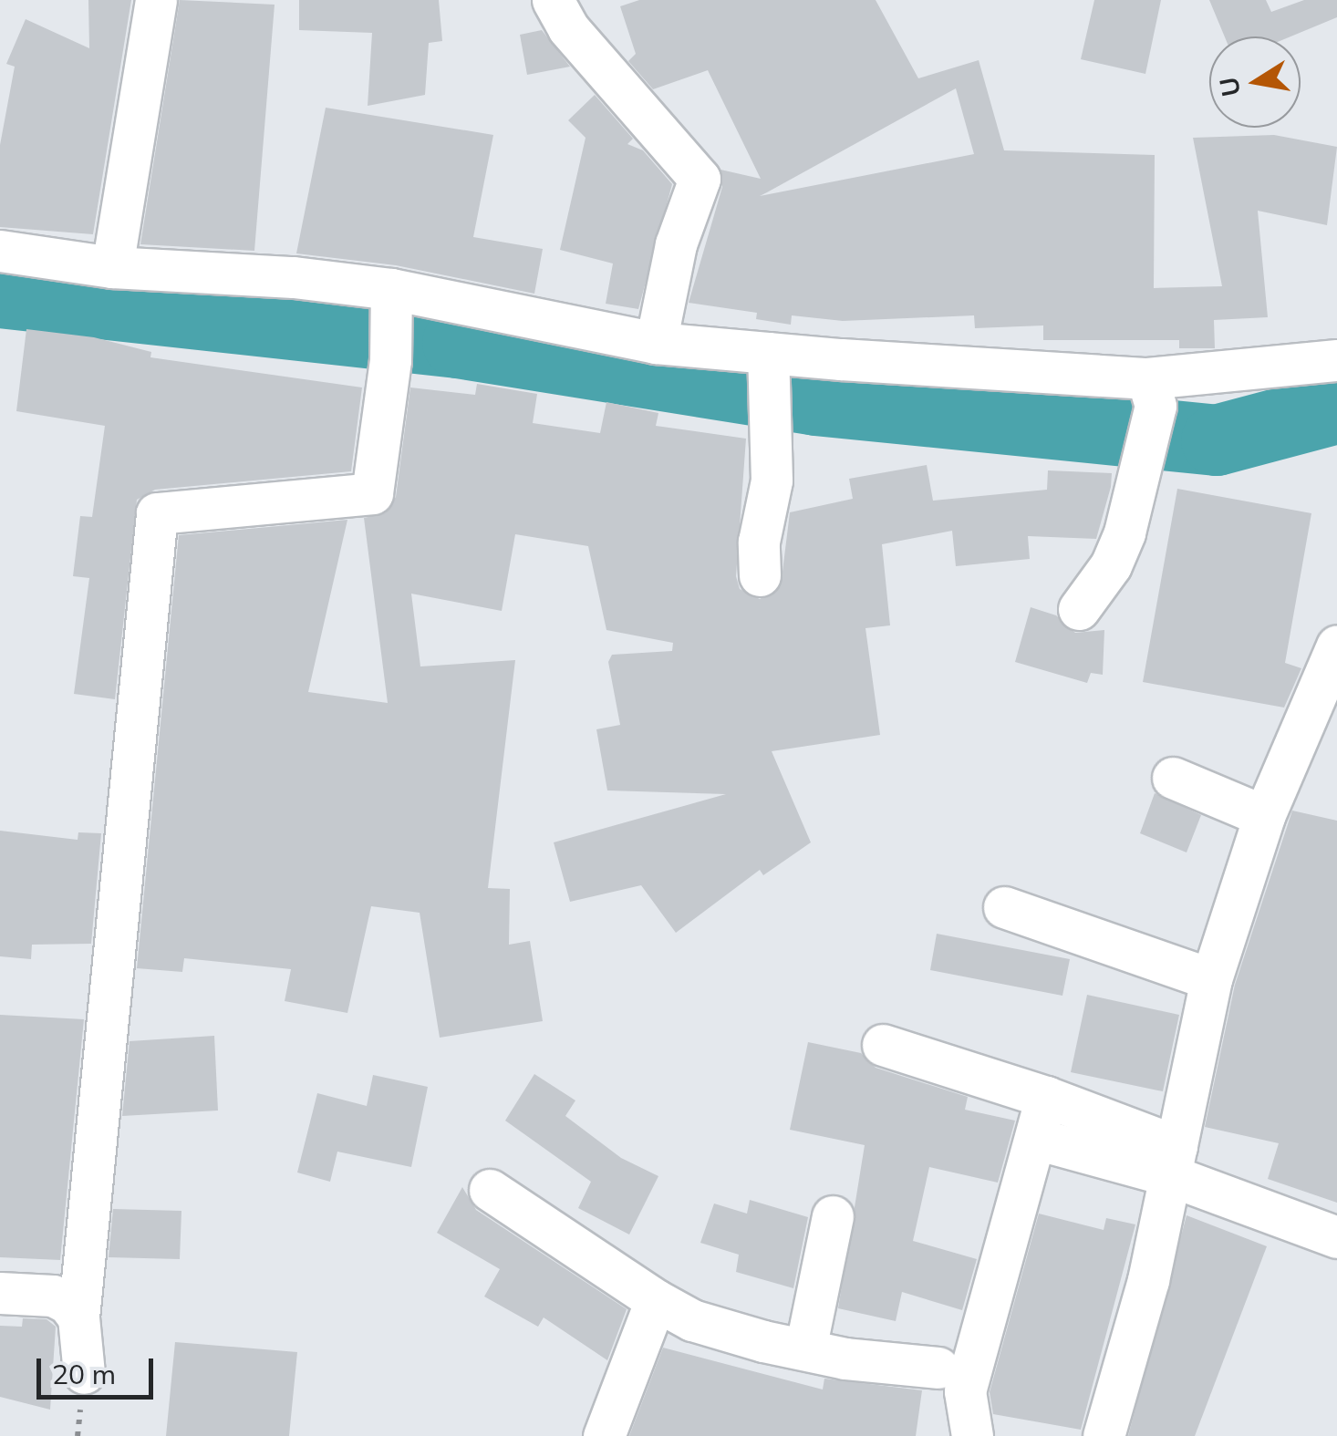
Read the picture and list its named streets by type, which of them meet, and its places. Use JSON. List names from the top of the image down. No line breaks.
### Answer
{"scale_bar":"20 m","north":"left"}
